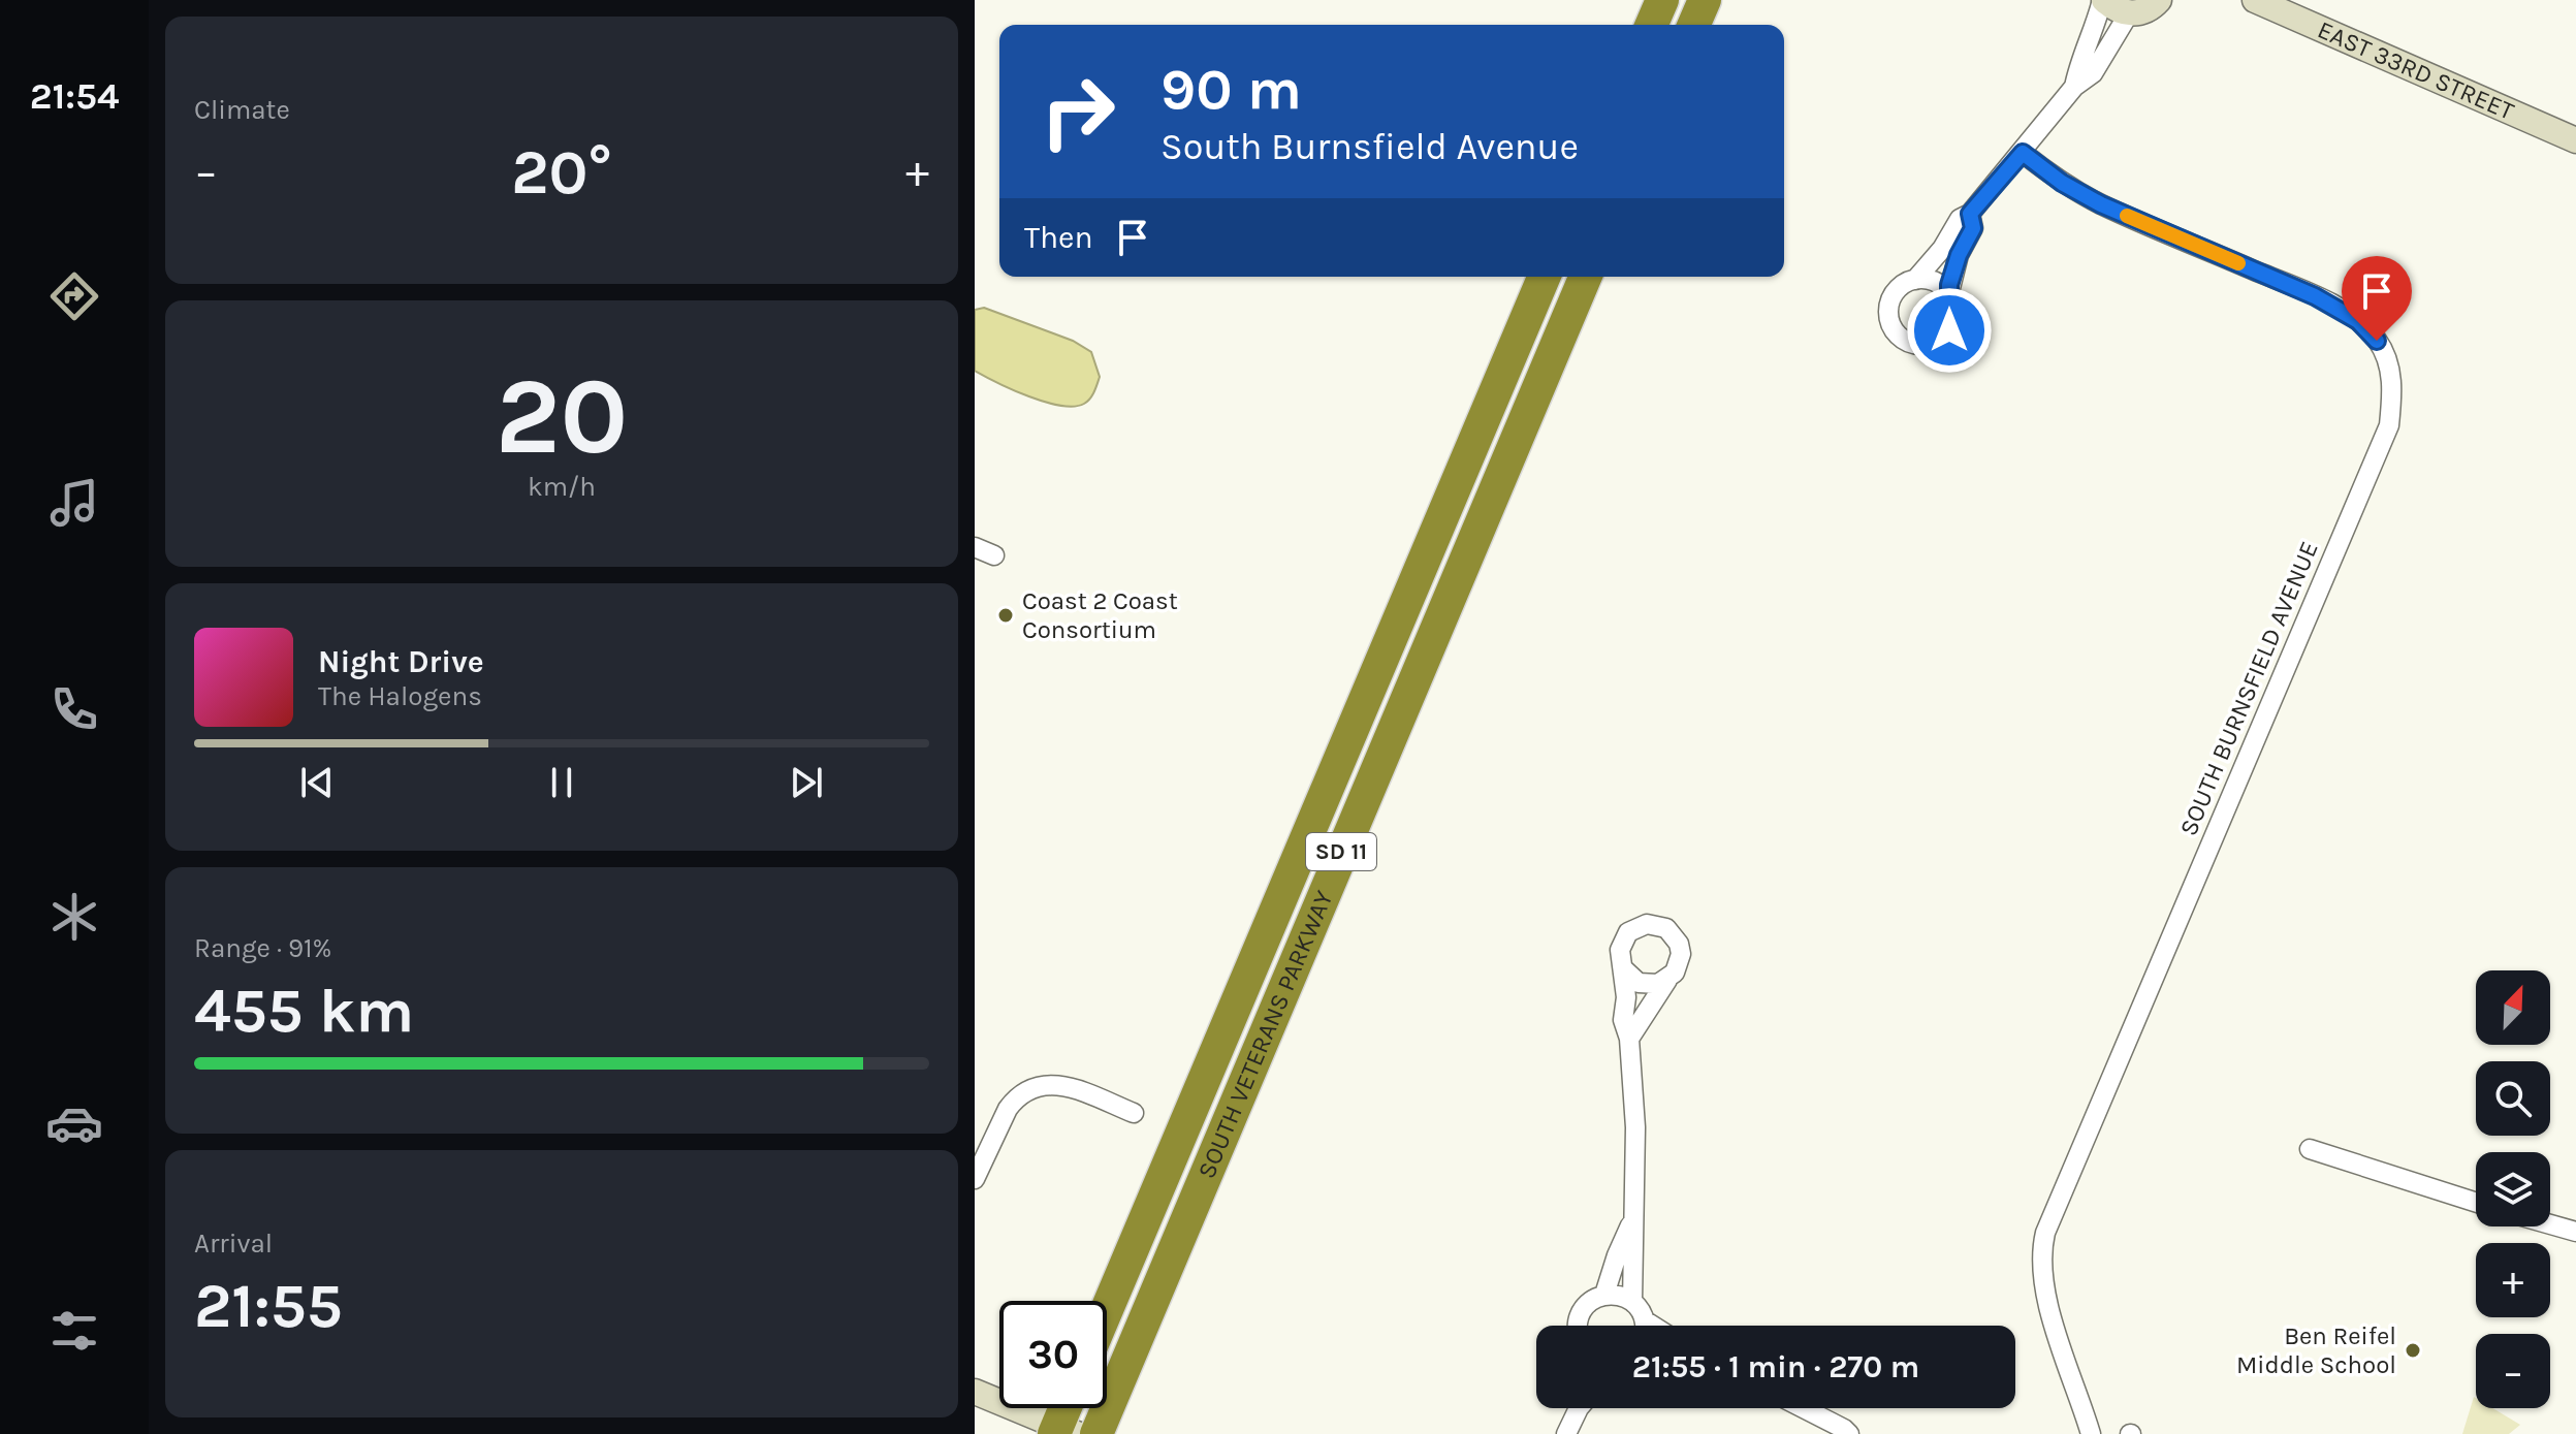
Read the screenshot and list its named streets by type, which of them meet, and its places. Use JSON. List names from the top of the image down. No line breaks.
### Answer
{"streets":{"highway":["SD 11","SOUTH VETERANS PARKWAY"],"street":["EAST 33RD STREET","SOUTH BURNSFIELD AVENUE"]},"places":["Coast 2 Coast Consortium","Ben Reifel Middle School"],"north":"top right","page":{"tabs":"21:54","tile":["Climate",["20","km/h"],["Range · 91%","455 km"],["Arrival","21:55"]],"turn":["90 m","South Burnsfield Avenue"],"heat":["−","20°","+"],"then":"Then","song":["Night Drive","The Halogens"],"map_buttons":["+","−"],"limit":"30","trip":"21:55 · 1 min · 270 m"}}
